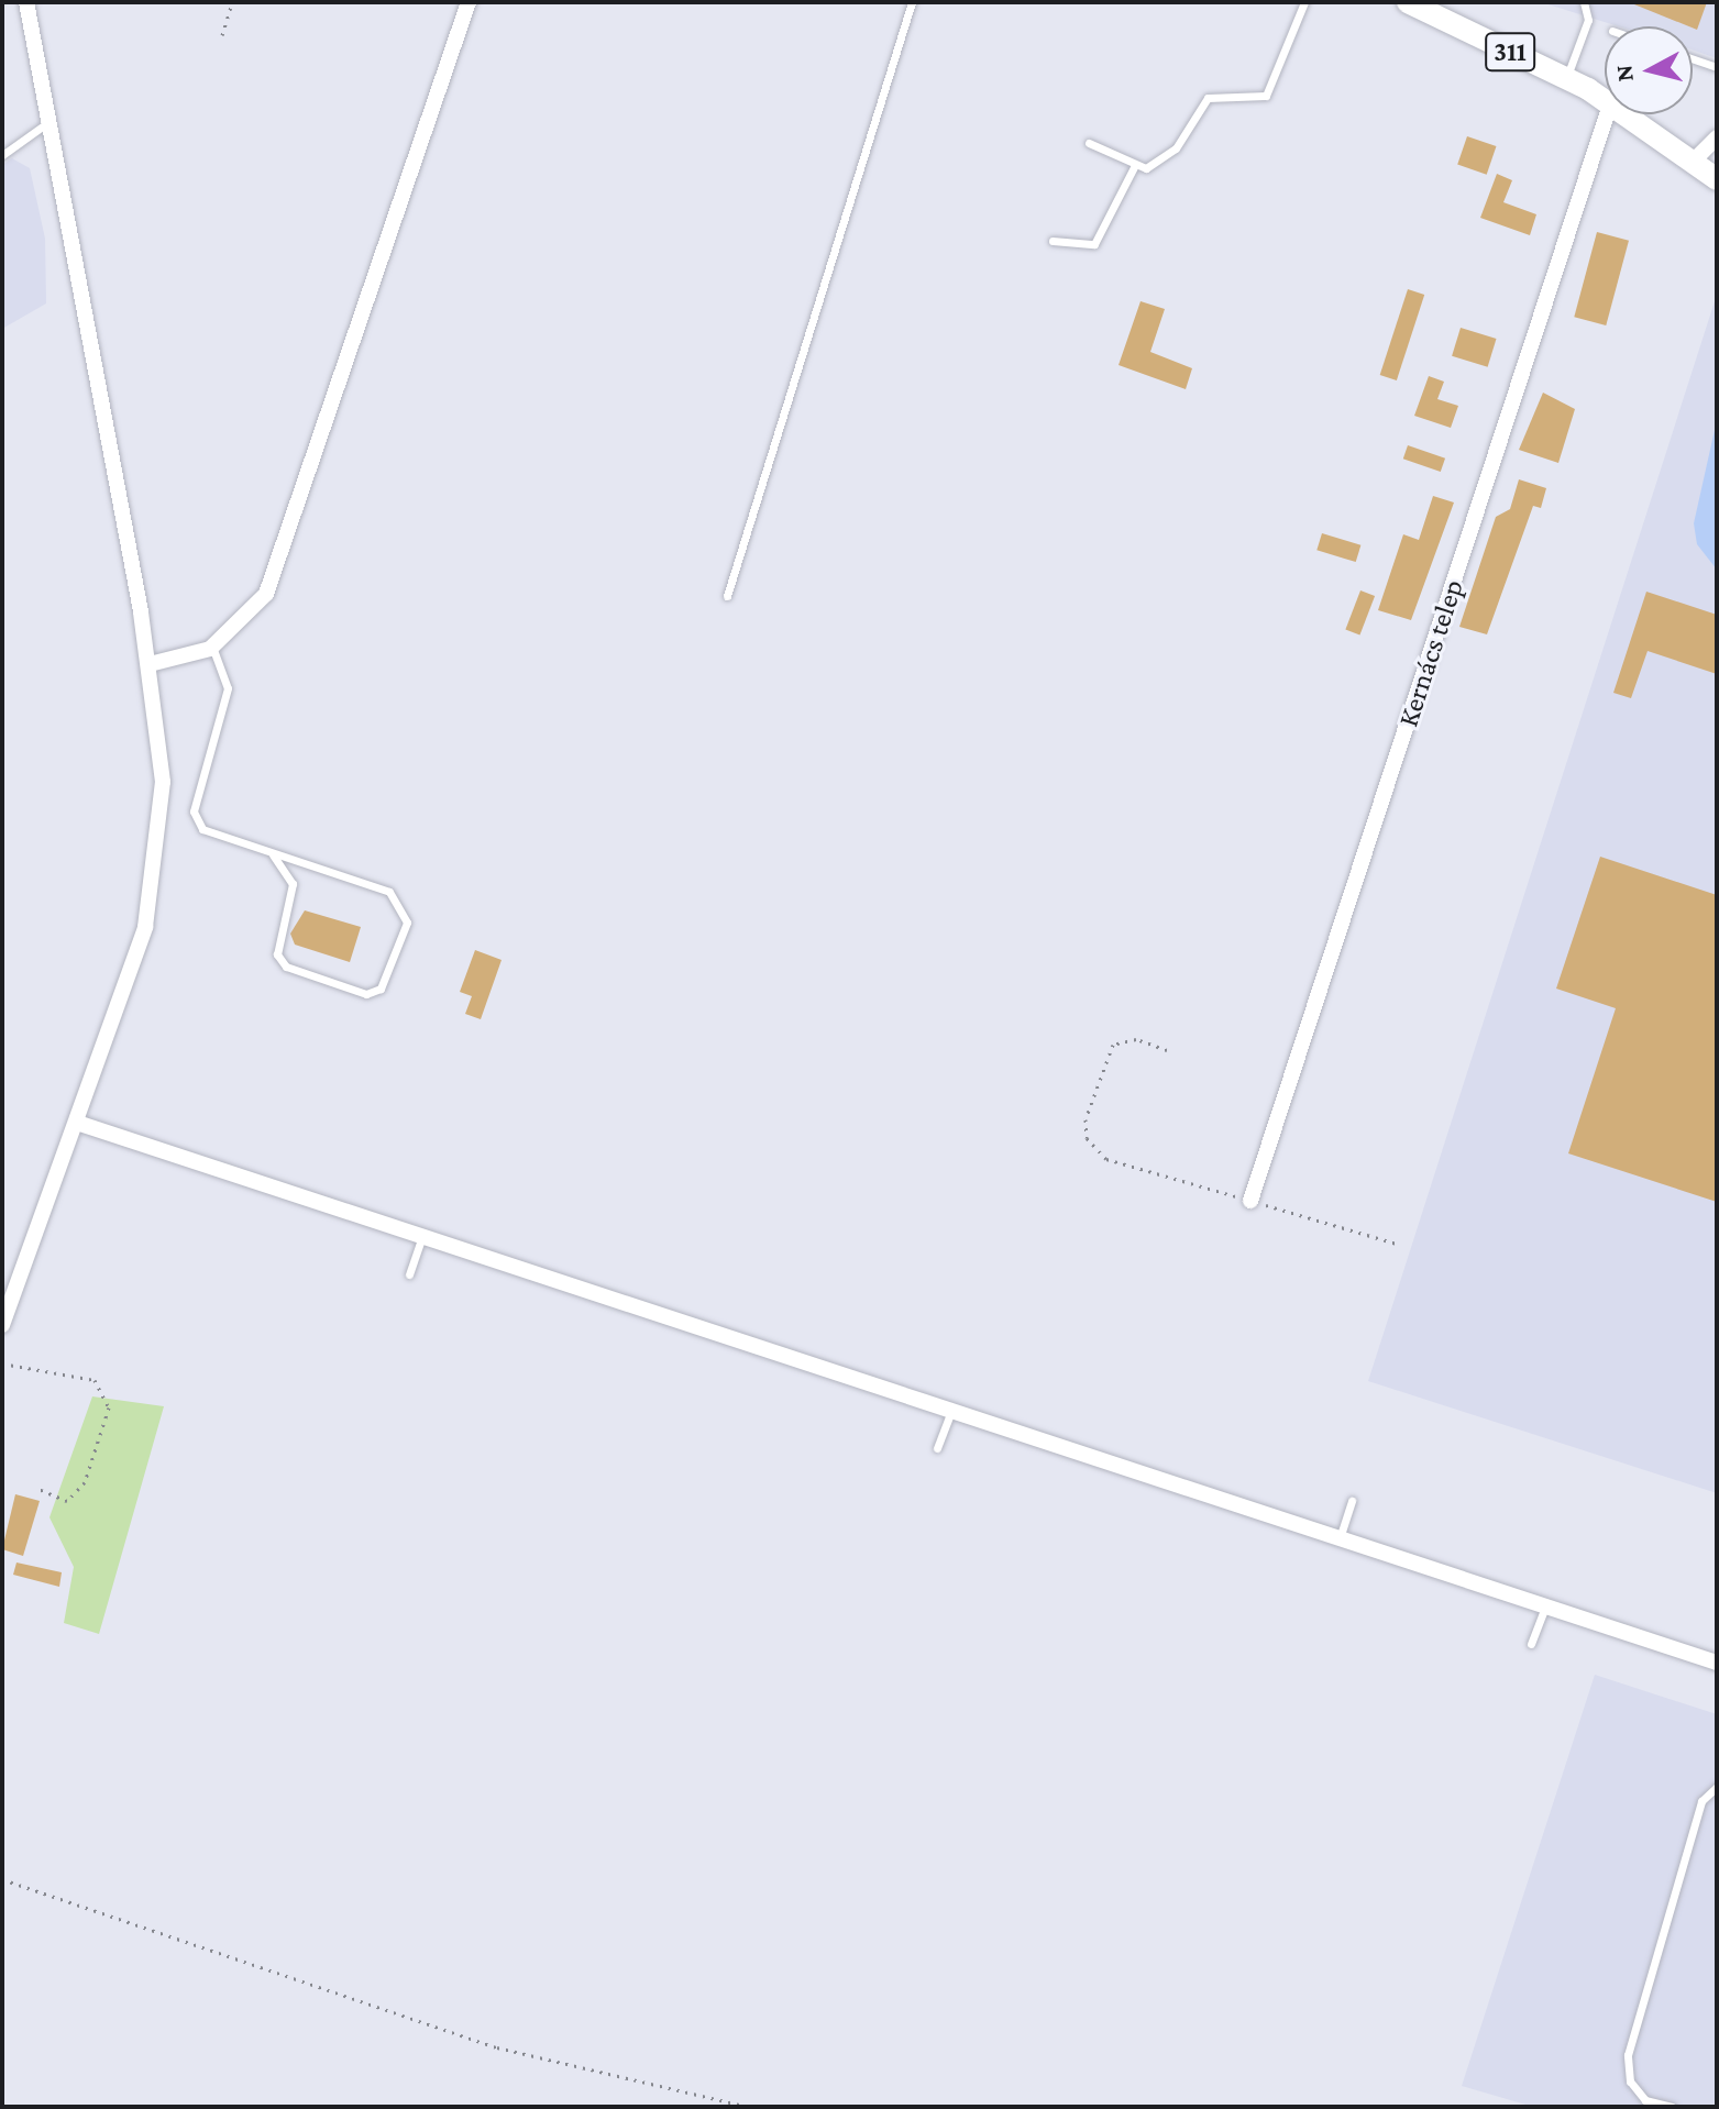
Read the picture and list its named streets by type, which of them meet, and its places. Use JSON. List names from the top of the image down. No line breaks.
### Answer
{"streets":{"main road":["311"],"street":["Kernács telep"]},"north":"left"}
